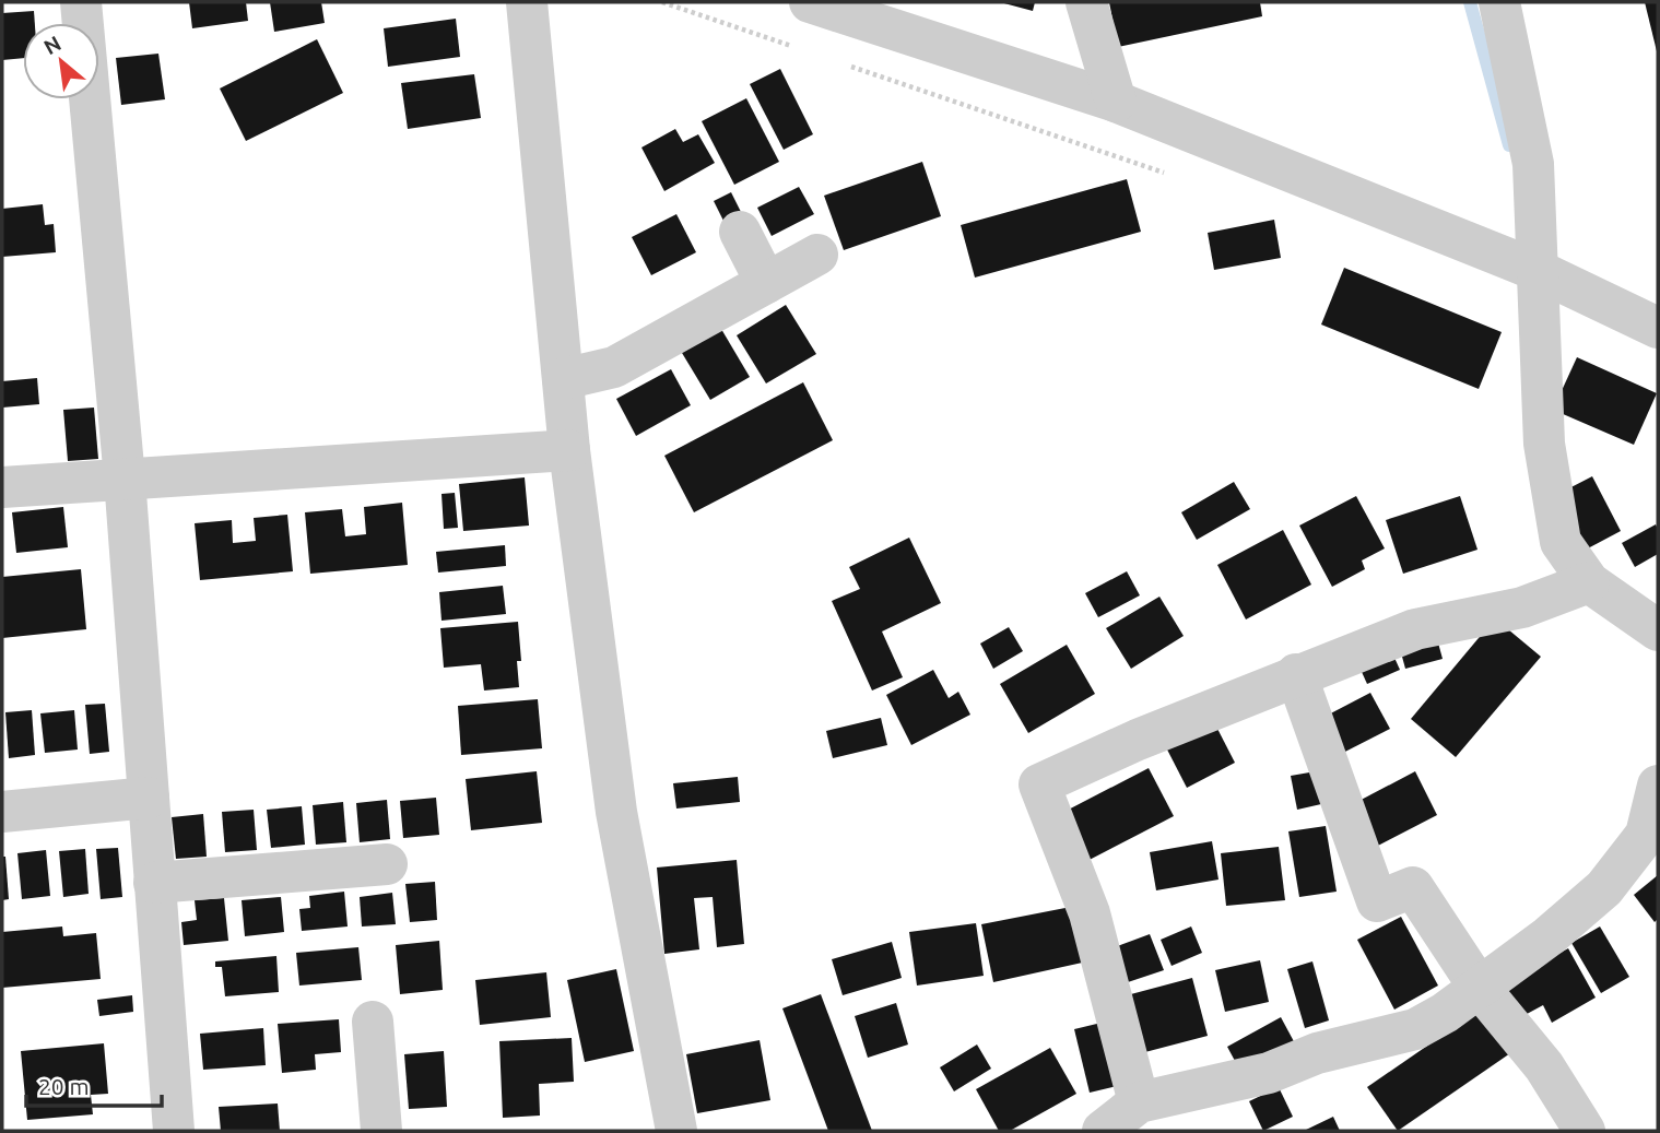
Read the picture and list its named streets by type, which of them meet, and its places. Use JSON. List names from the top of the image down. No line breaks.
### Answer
{"scale_bar":"20 m","north":"top left"}
